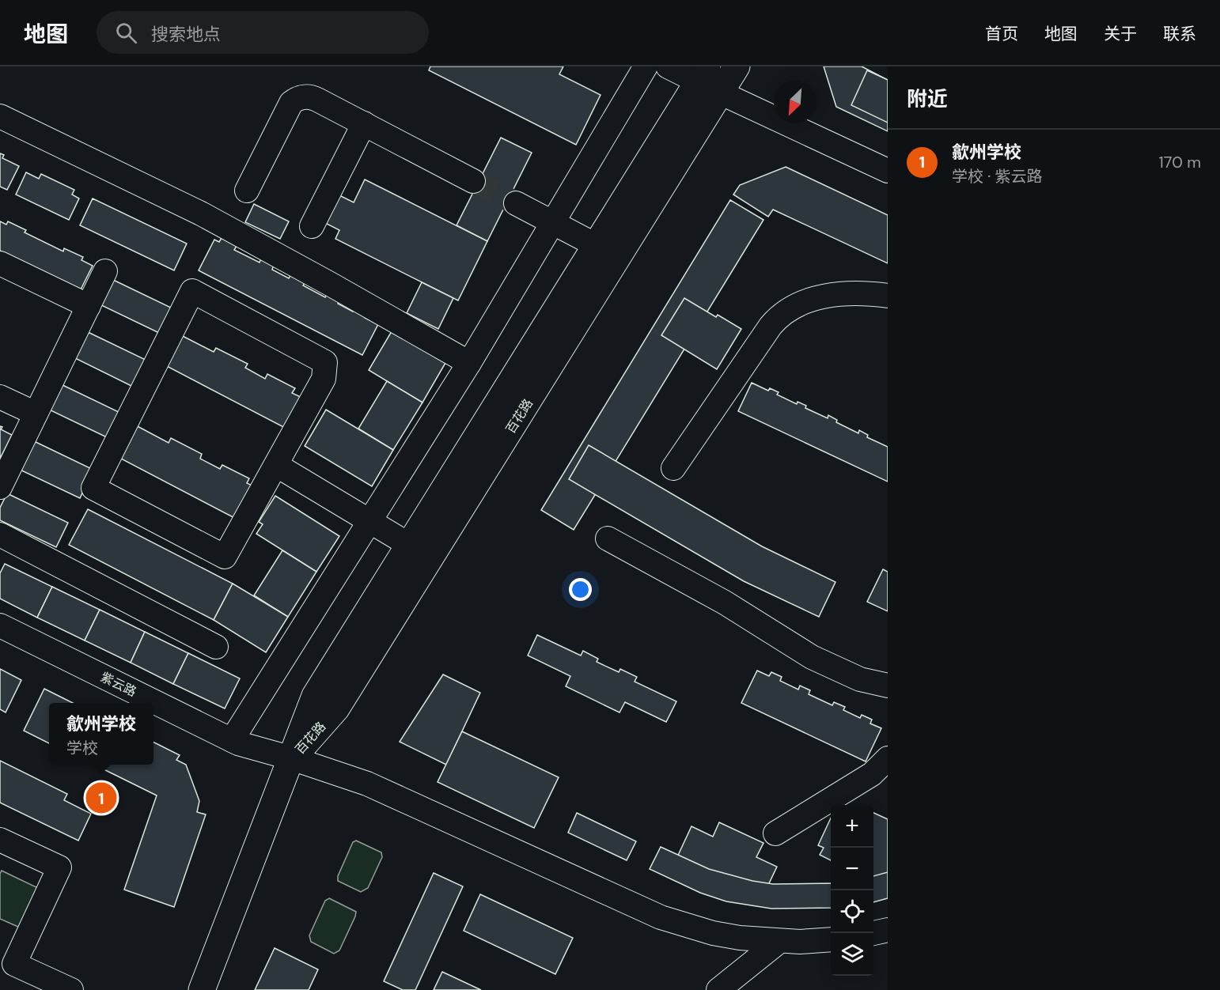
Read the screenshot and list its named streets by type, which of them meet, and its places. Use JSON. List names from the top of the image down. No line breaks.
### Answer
{"streets":{"main road":["百花路"],"street":["紫云路"]},"crossings":[["百花路","紫云路"]],"north":"bottom left","page":{"header":"地图","search":"搜索地点","nav":["首页","地图","关于","联系"],"heading":"附近","list":[{"mark":"1","name":"歙州学校","note":"学校 · 紫云路","value":"170 m"}],"popup":["歙州学校","学校"],"pins":"1","map_buttons":["+","−"]}}
